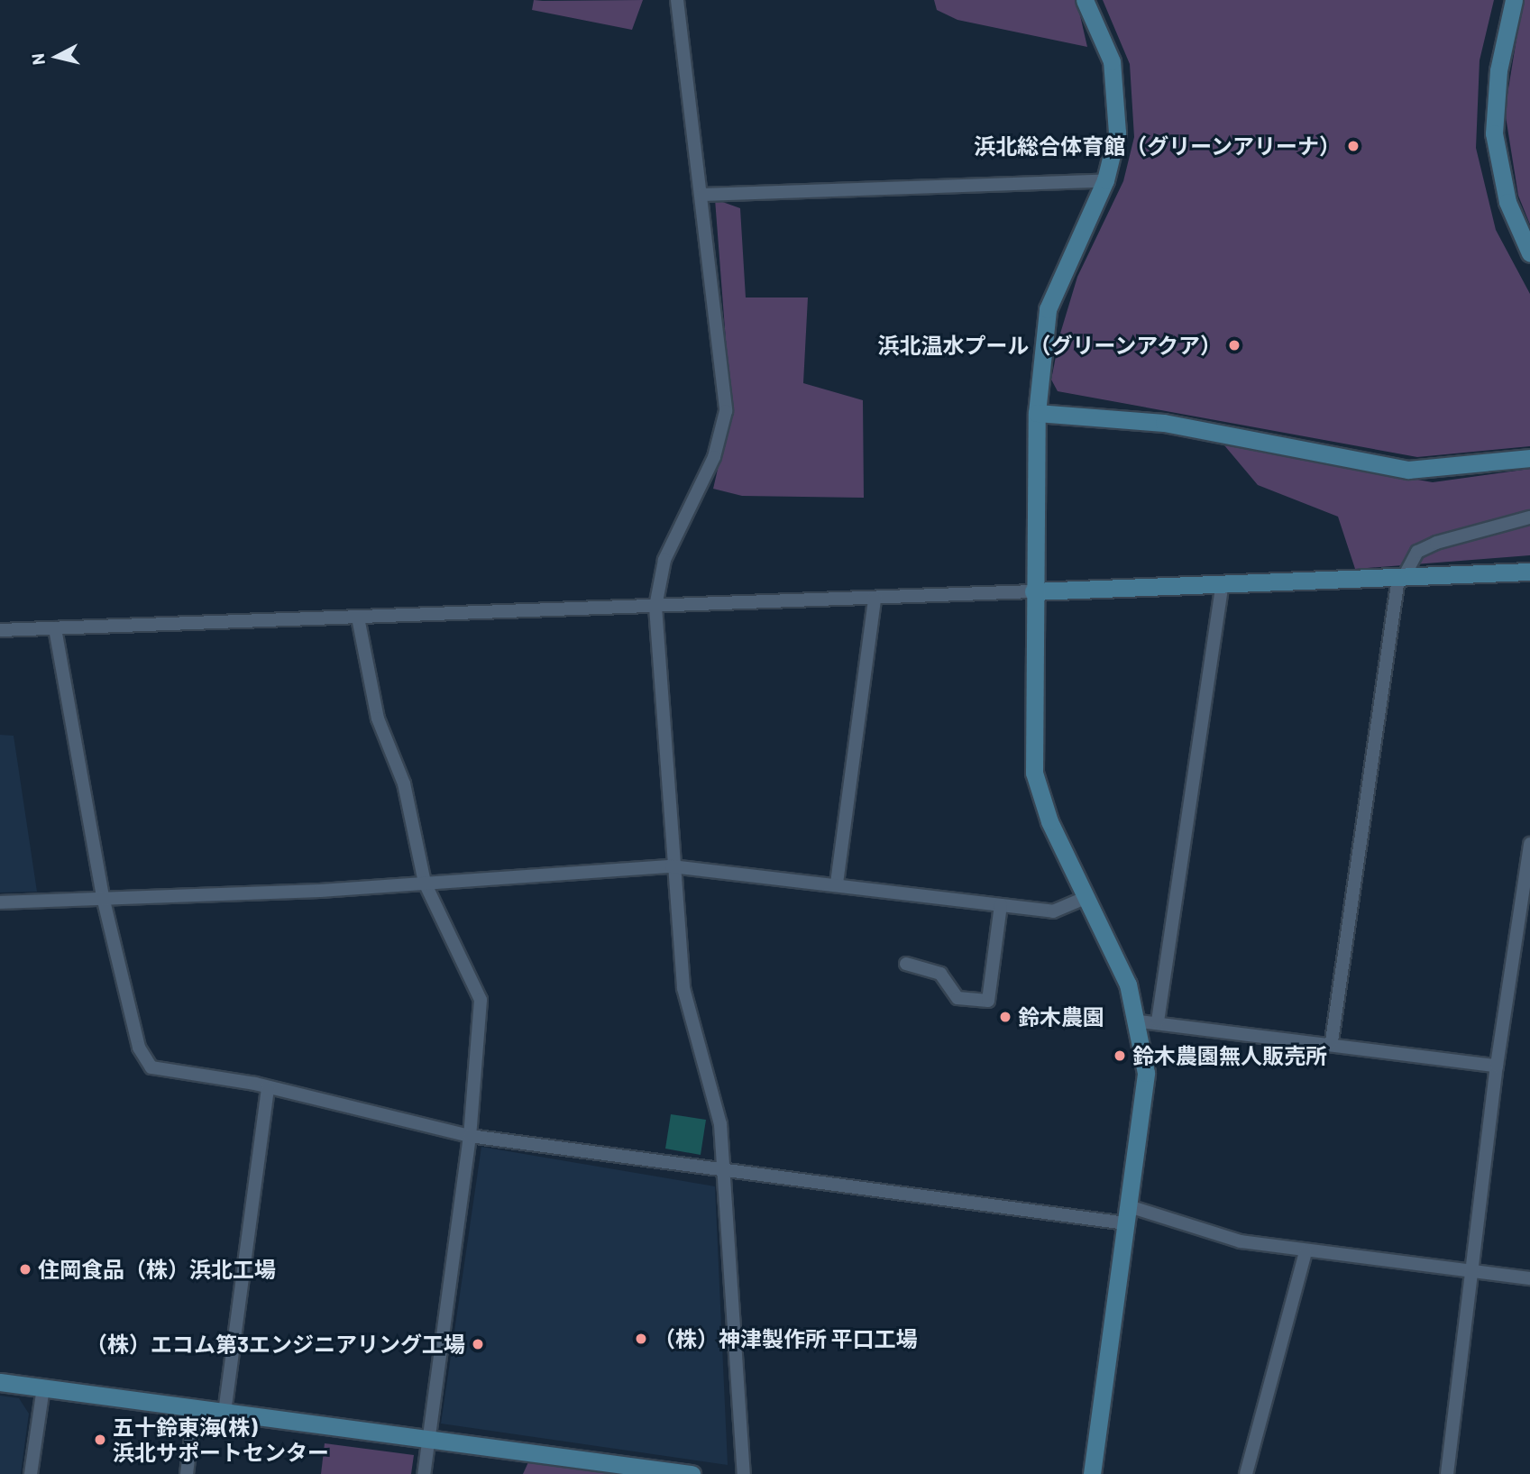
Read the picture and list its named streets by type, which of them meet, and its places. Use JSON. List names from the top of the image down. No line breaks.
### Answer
{"places":["浜北総合体育館（グリーンアリーナ）","浜北温水プール（グリーンアクア）","鈴木農園","鈴木農園無人販売所","住岡食品（株）浜北工場","（株）神津製作所 平口工場","（株）エコム第3エンジニアリング工場","五十鈴東海(株) 浜北サポートセンター"],"north":"left"}
